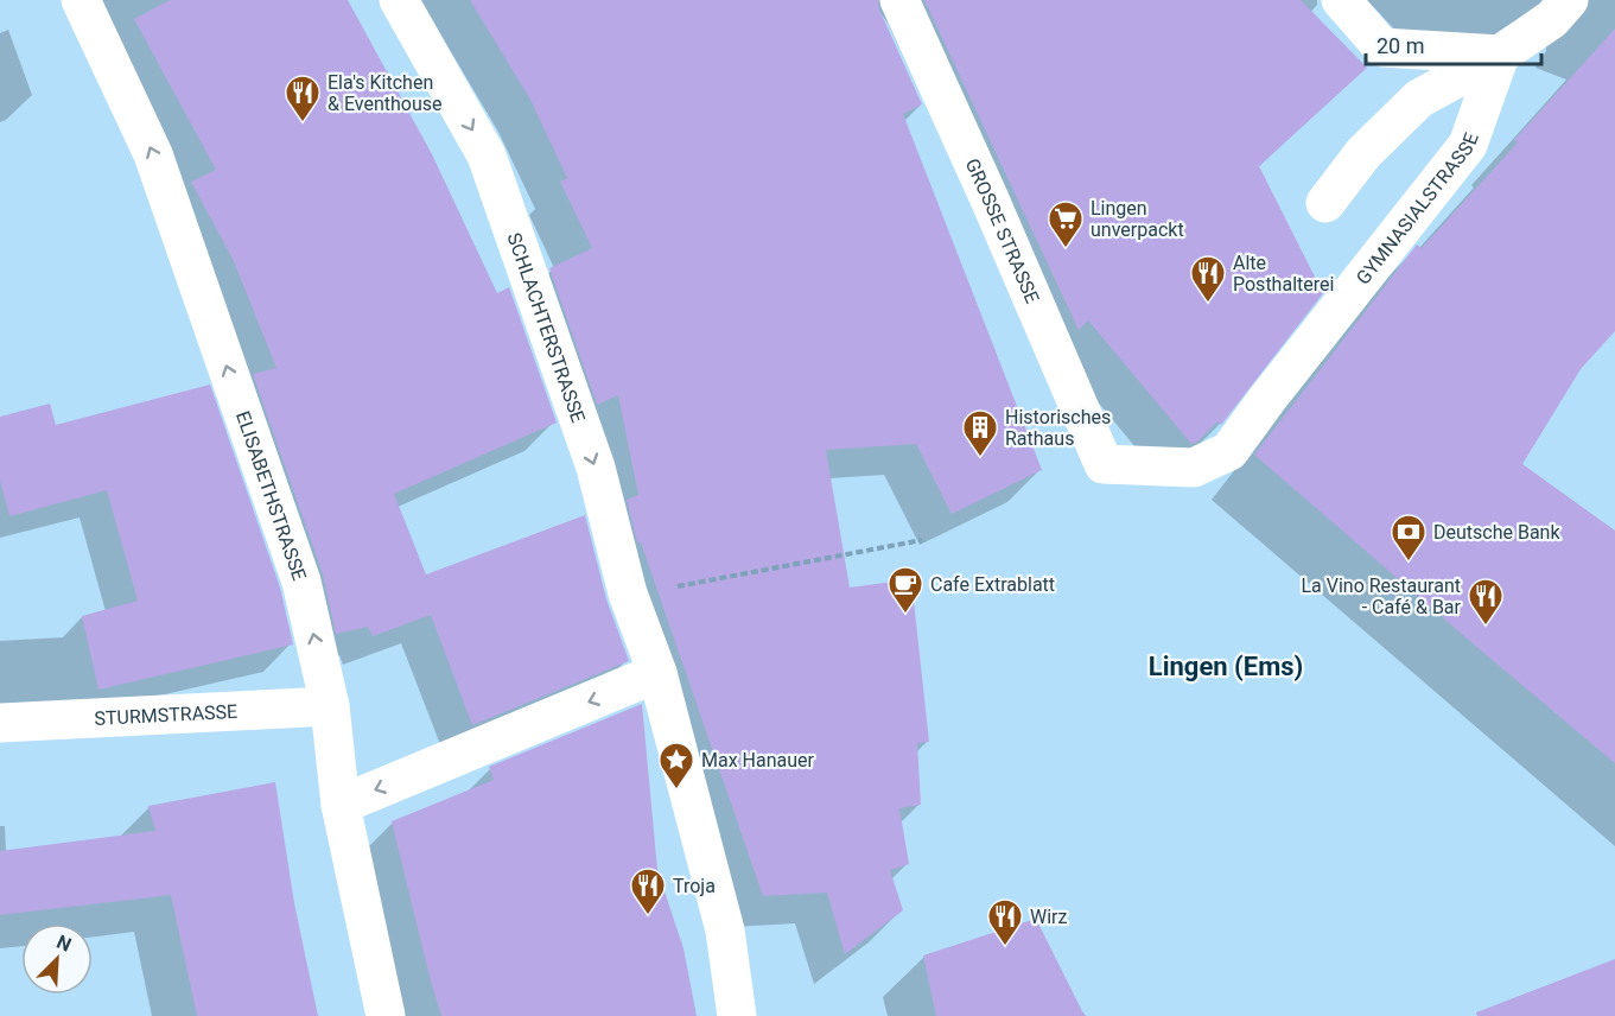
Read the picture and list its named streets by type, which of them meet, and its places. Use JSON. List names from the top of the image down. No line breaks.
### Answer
{"streets":{"street":["GYMNASIALSTRASSE","GROSSE STRASSE","SCHLACHTERSTRASSE","ELISABETHSTRASSE","STURMSTRASSE"]},"crossings":[["GYMNASIALSTRASSE","GROSSE STRASSE"],["ELISABETHSTRASSE","STURMSTRASSE"]],"one_way":["SCHLACHTERSTRASSE","ELISABETHSTRASSE"],"districts":["Lingen (Ems)"],"places":{"restaurant":["Ela's Kitchen & Eventhouse","Alte Posthalterei","La Vino Restaurant - Café & Bar","Troja","Wirz"],"supermarket":["Lingen unverpackt"],"building":["Historisches Rathaus"],"bank":["Deutsche Bank"],"cafe":["Cafe Extrablatt"],"place":["Max Hanauer"]},"scale_bar":"20 m","north":"top right"}
